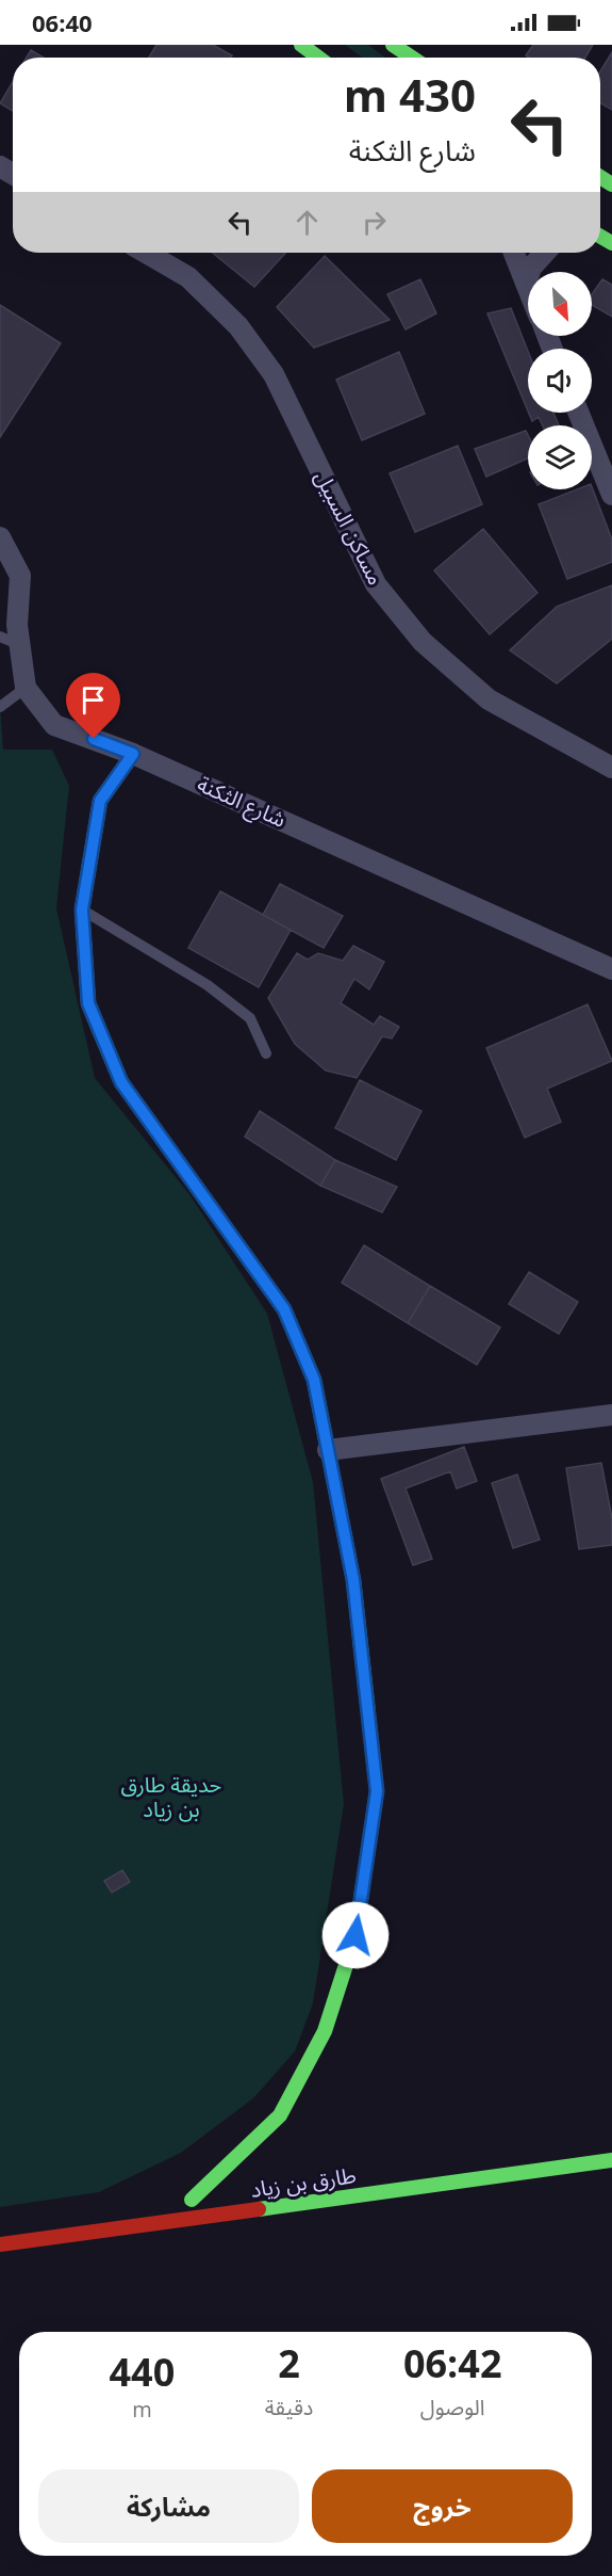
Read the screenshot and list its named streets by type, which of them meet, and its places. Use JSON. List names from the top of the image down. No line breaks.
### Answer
{"streets":{"street":["مساكن السبيل","شارع الثكنة","طارق بن زياد"]},"parks":["حديقة طارق بن زياد"],"north":"bottom right","page":{"status":"06:40","turn":["430 m","شارع الثكنة"],"eta":["06:42","الوصول","2","دقيقة","440","m"],"buttons":["خروج","مشاركة"]}}
